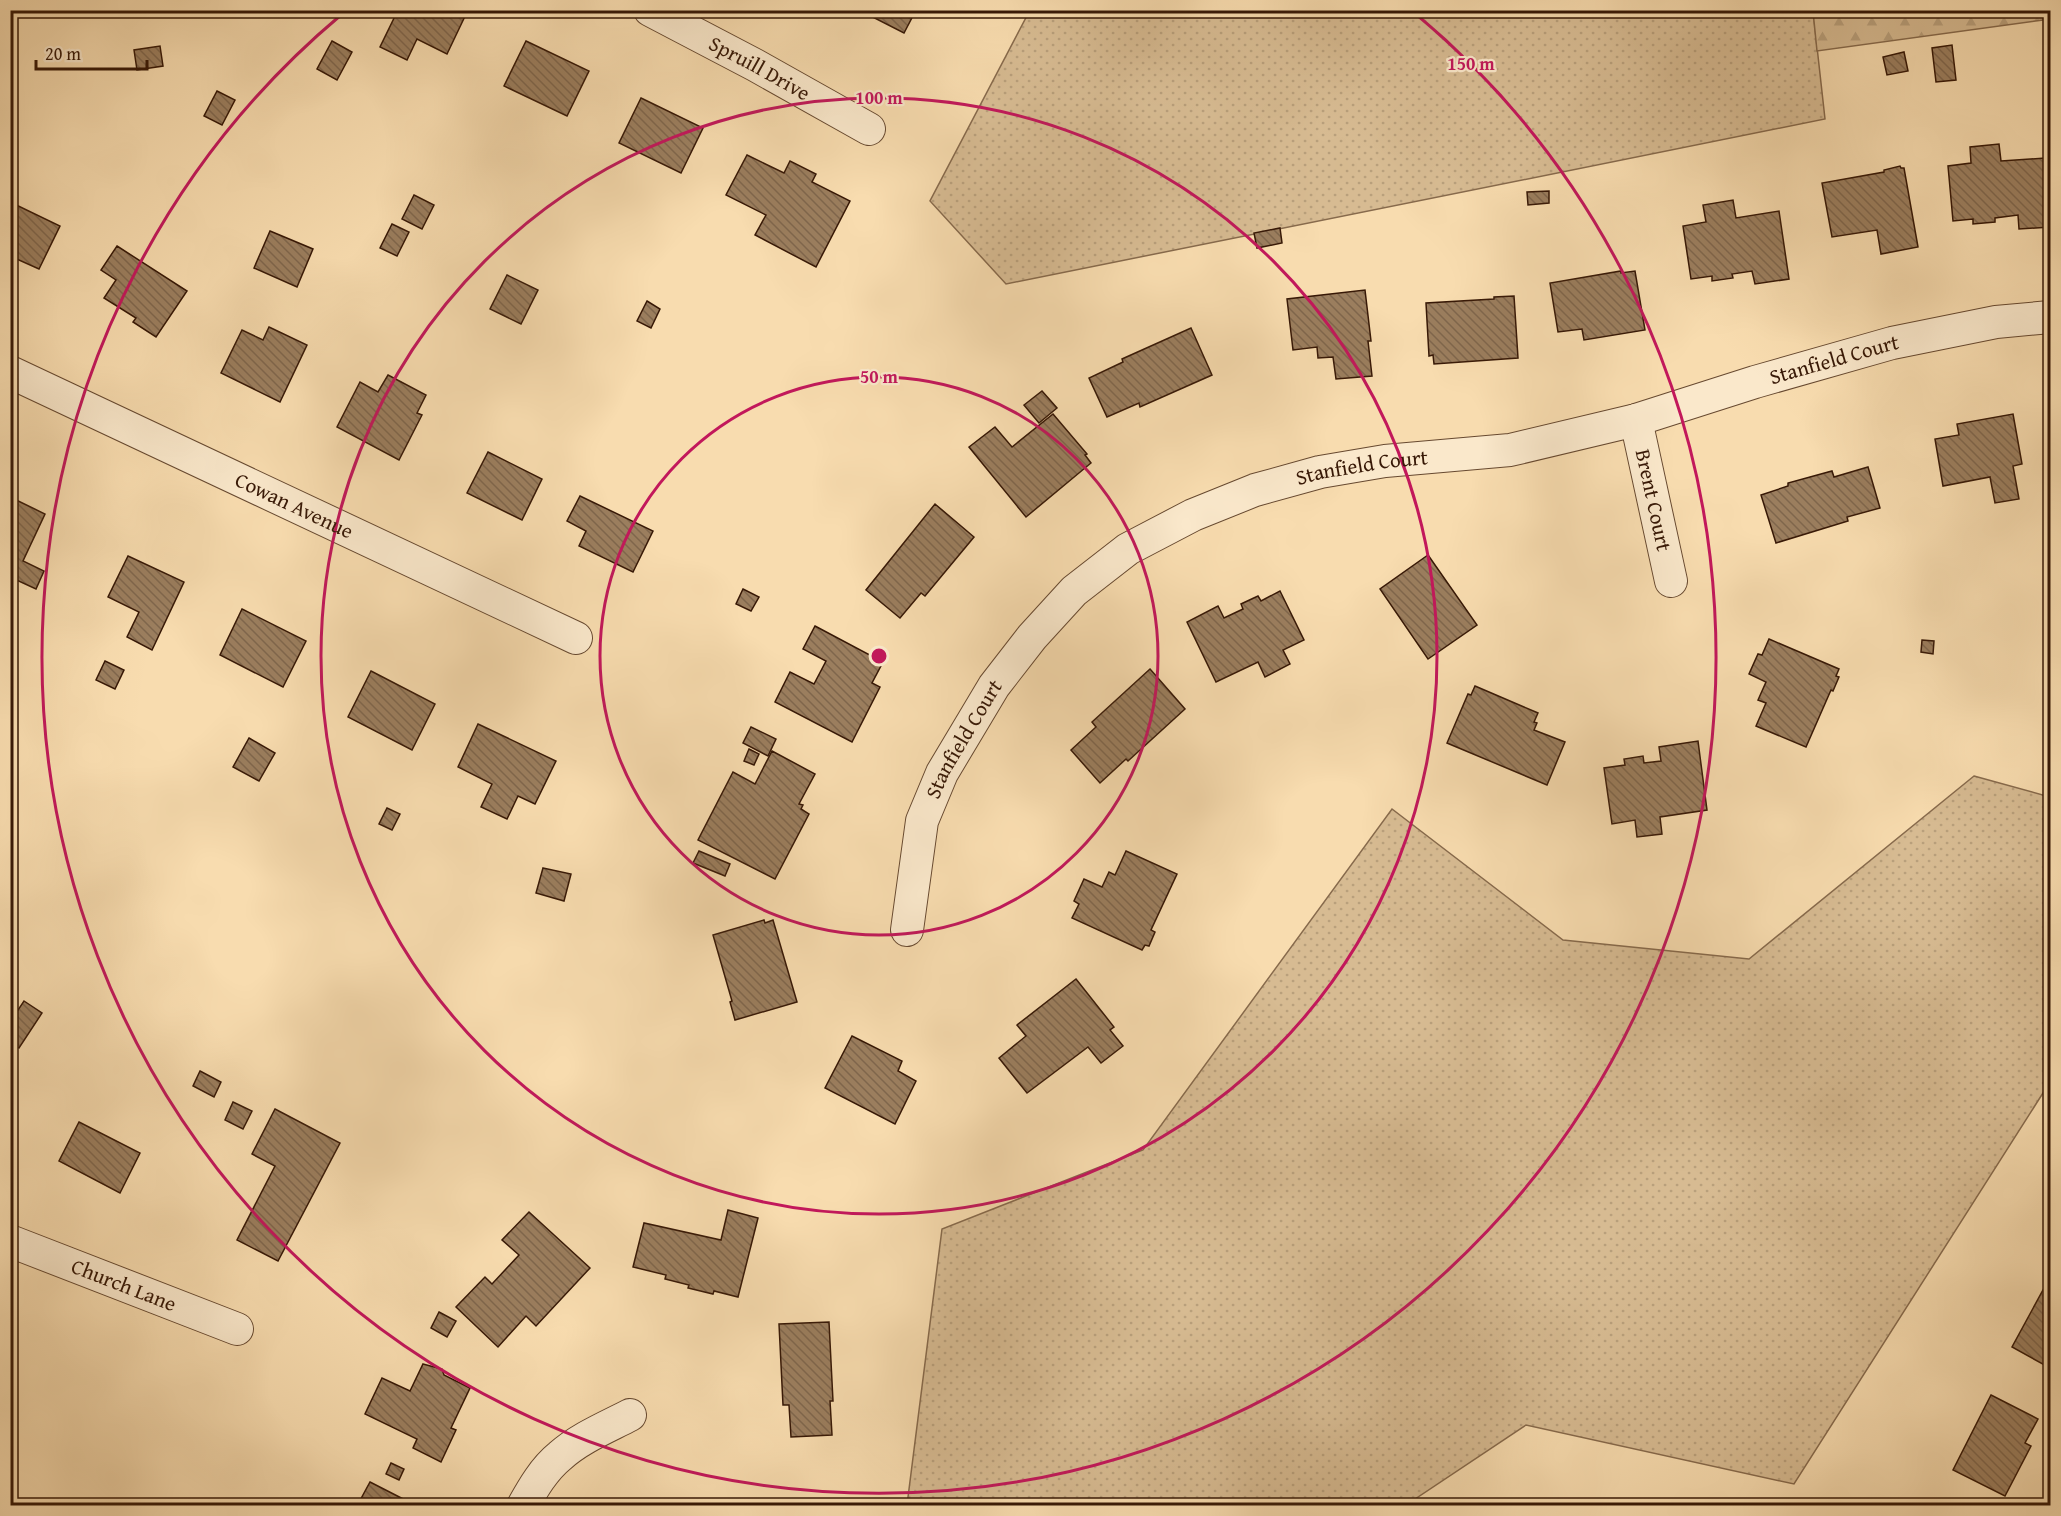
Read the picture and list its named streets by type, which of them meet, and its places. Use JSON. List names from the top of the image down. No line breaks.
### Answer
{"streets":{"street":["Spruill Drive","Stanfield Court","Brent Court","Cowan Avenue","Church Lane"]},"crossings":[["Stanfield Court","Brent Court"]],"scale_bar":"20 m","rings":["150 m","100 m","50 m"]}
